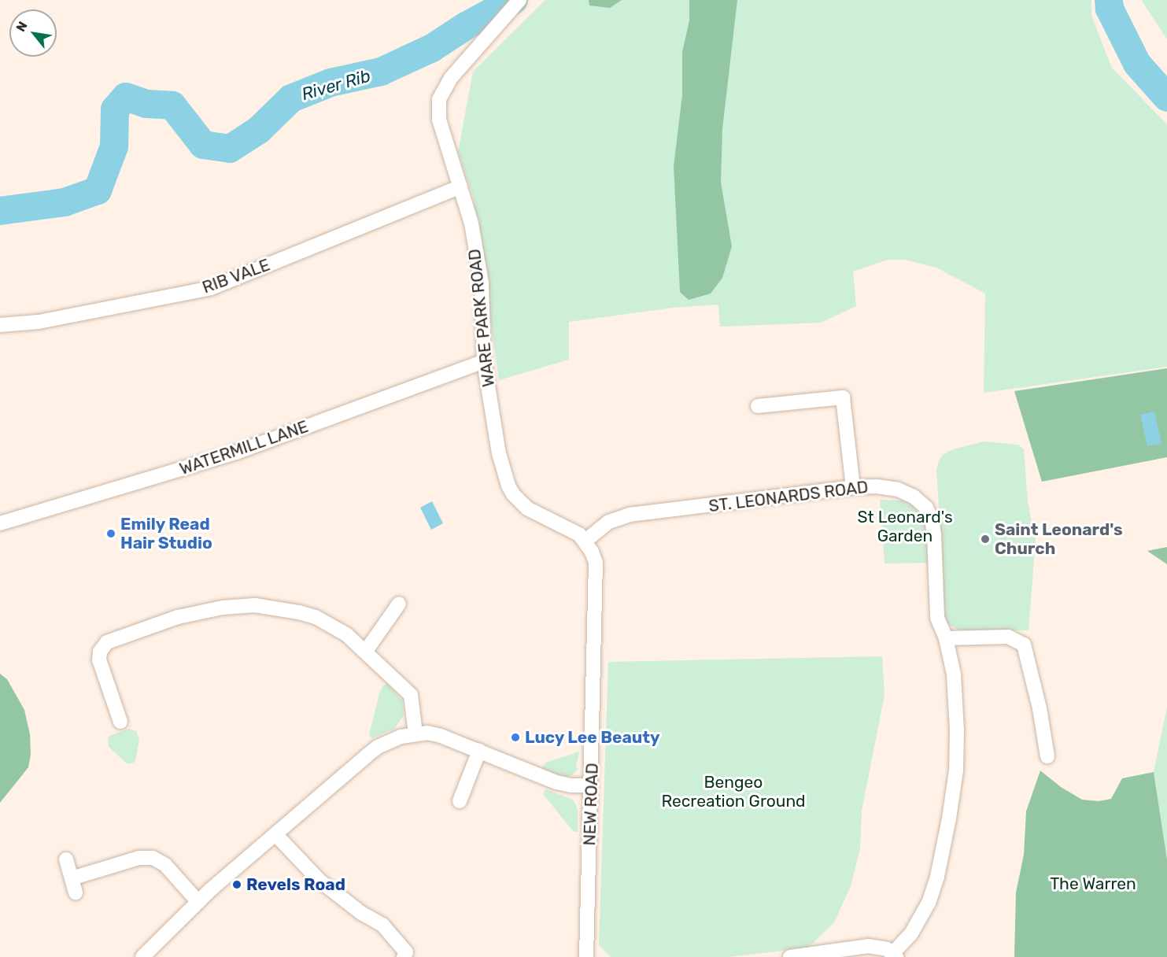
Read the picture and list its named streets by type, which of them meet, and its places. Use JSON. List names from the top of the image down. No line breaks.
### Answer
{"streets":{"street":["RIB VALE","WARE PARK ROAD","WATERMILL LANE","ST. LEONARDS ROAD","NEW ROAD"]},"crossings":[["RIB VALE","WARE PARK ROAD"],["WARE PARK ROAD","WATERMILL LANE"],["WARE PARK ROAD","ST. LEONARDS ROAD"],["WARE PARK ROAD","NEW ROAD"],["ST. LEONARDS ROAD","NEW ROAD"]],"water":["River Rib"],"parks":["St Leonard's Garden","Bengeo Recreation Ground","The Warren"],"places":["Emily Read Hair Studio","Saint Leonard's Church","Lucy Lee Beauty","Revels Road"],"north":"top left"}
